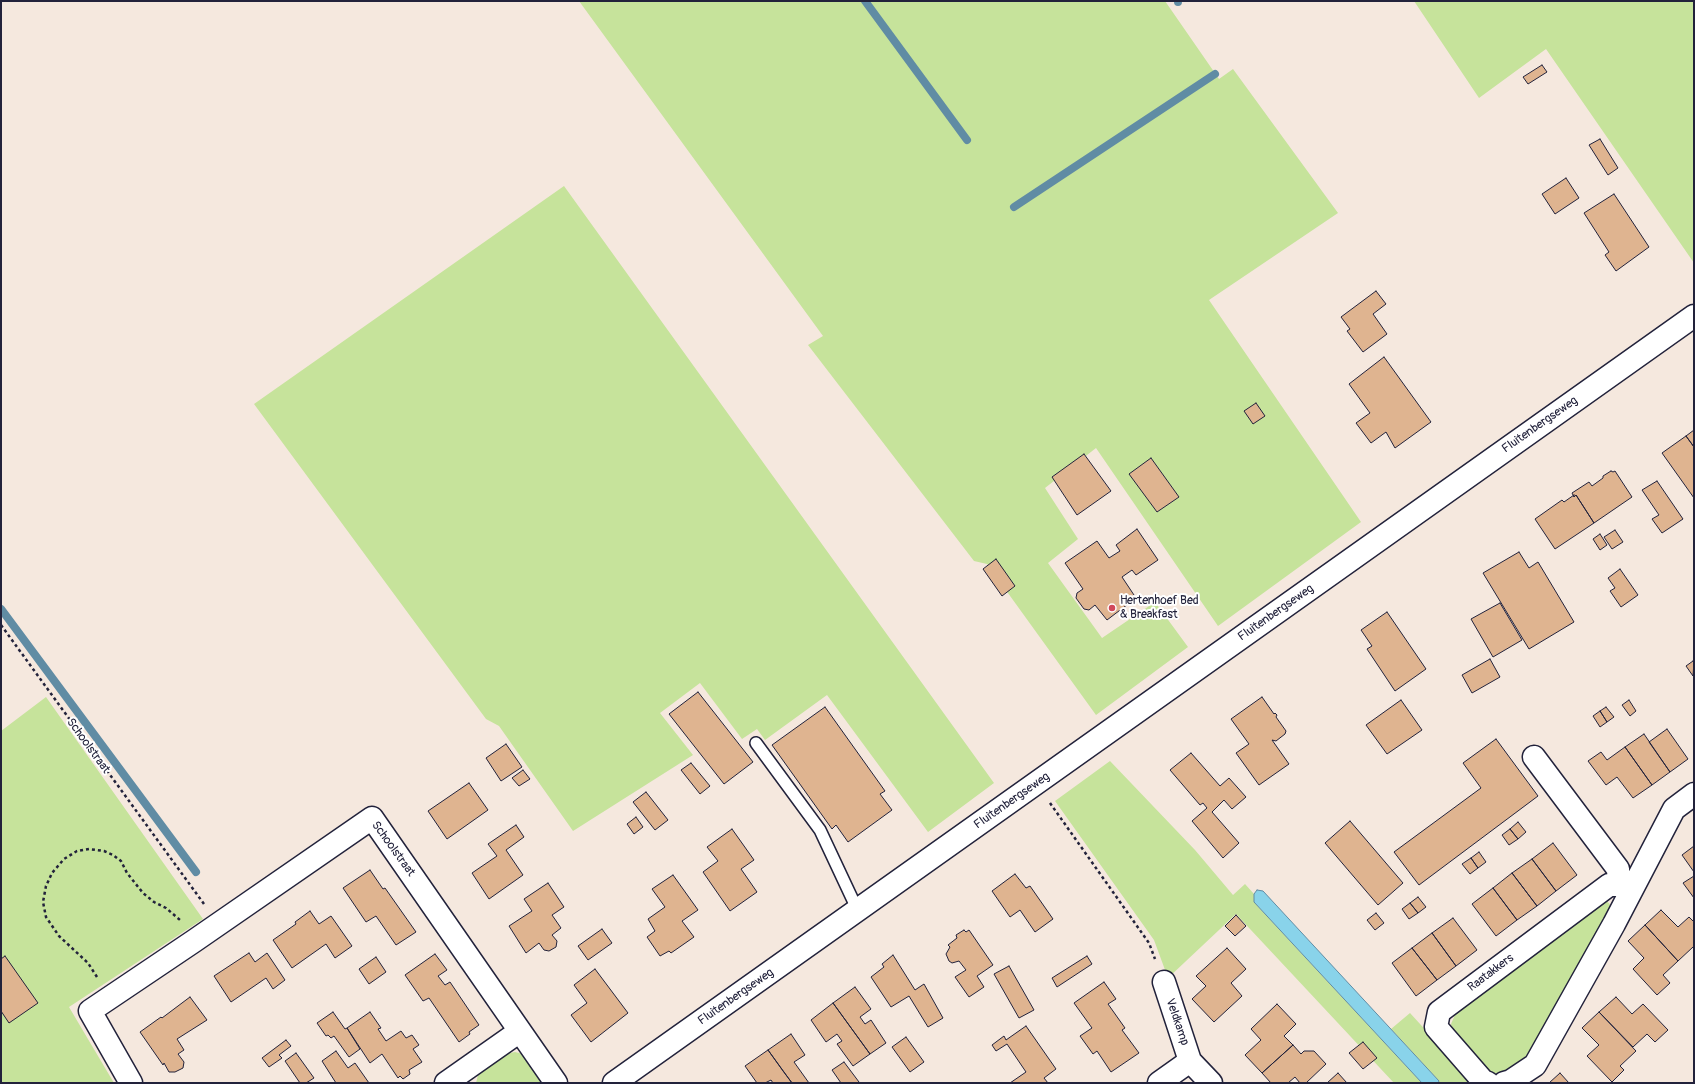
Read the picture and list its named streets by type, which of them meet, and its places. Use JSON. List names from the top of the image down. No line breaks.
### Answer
{"streets":{"street":["Fluitenbergseweg","Schoolstraat","Raatakkers","Veldkamp"]},"places":["Hertenhoef Bed & Breakfast"]}
